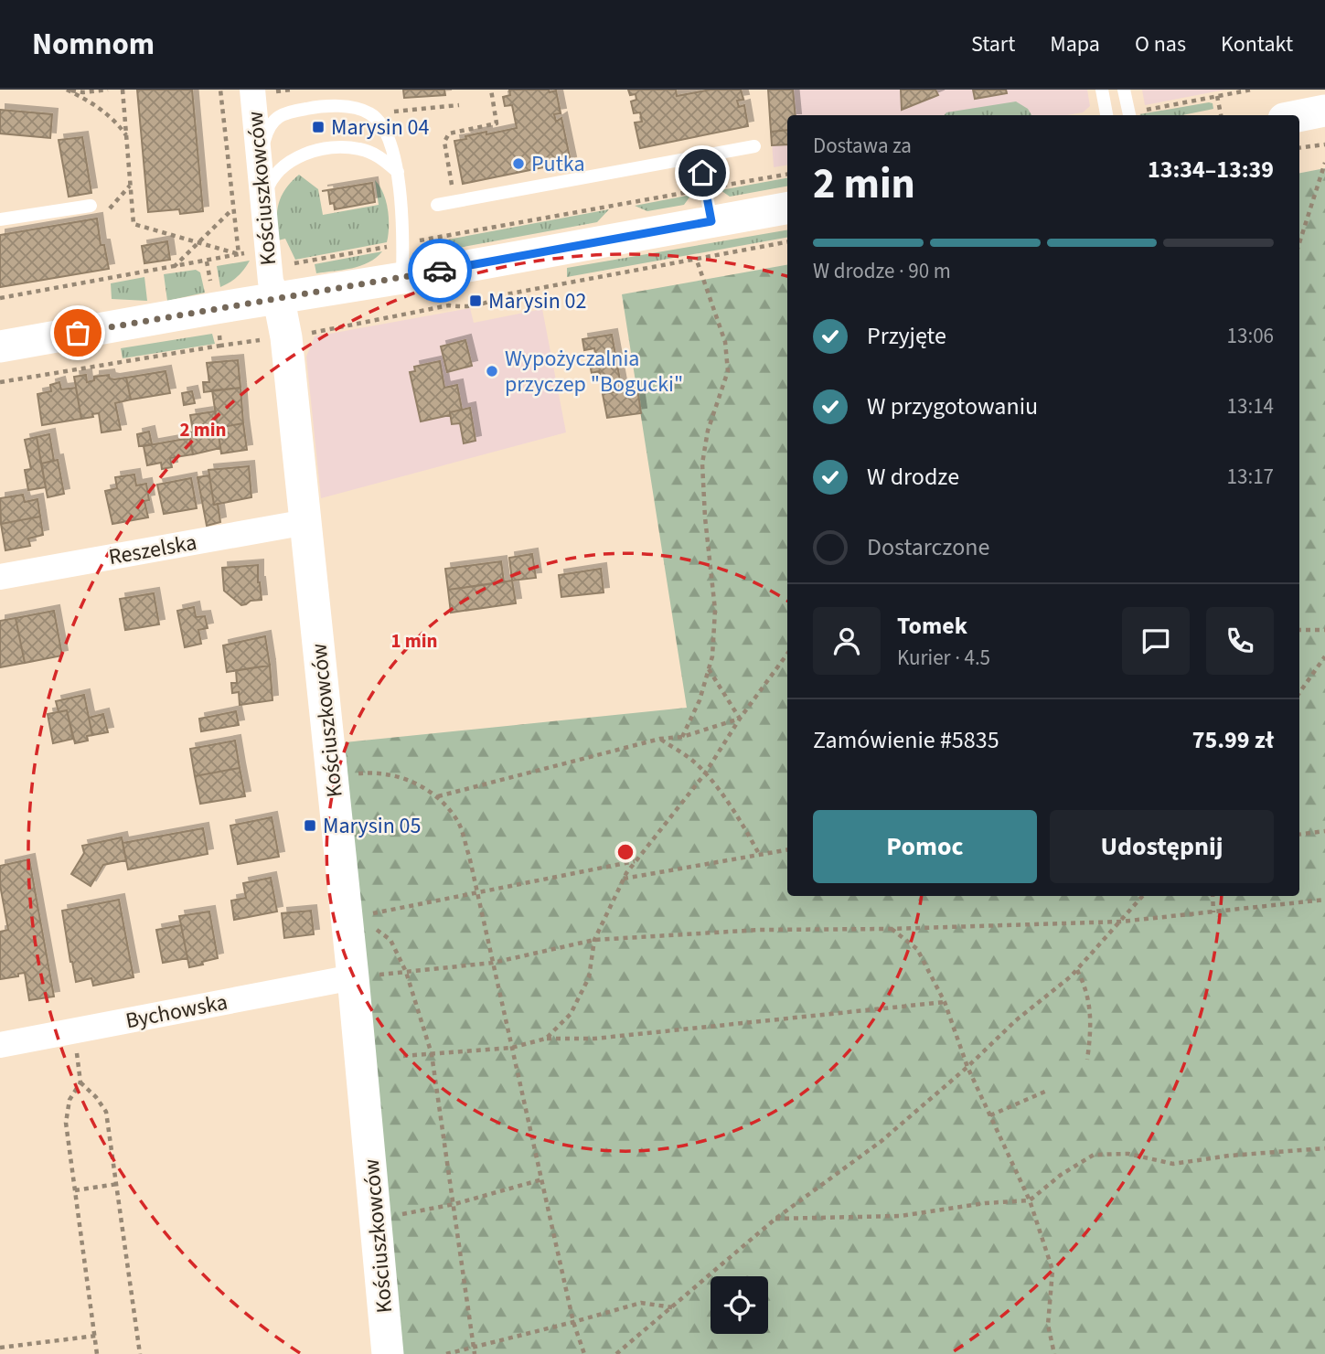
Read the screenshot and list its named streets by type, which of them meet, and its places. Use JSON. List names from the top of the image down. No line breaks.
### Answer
{"streets":{"street":["Kościuszkowców","Reszelska","Bychowska"]},"crossings":[["Kościuszkowców","Reszelska"],["Kościuszkowców","Bychowska"]],"places":{"transit":["Marysin 04","Marysin 02","Marysin 05"],"other":["Putka","Wypożyczalnia przyczep \"Bogucki\""]},"page":{"header":"Nomnom","nav":["Start","Mapa","O nas","Kontakt"],"heading":["2 min","Dostawa za","13:34–13:39"],"panel":["Tomek","Kurier · 4.5","Zamówienie #5835","75.99 zł"],"bar":"W drodze · 90 m","list":[["Przyjęte","13:06"],["W przygotowaniu","13:14"],["W drodze","13:17"],"Dostarczone"],"buttons":["Pomoc","Udostępnij"]},"rings":["2 min","1 min"]}
